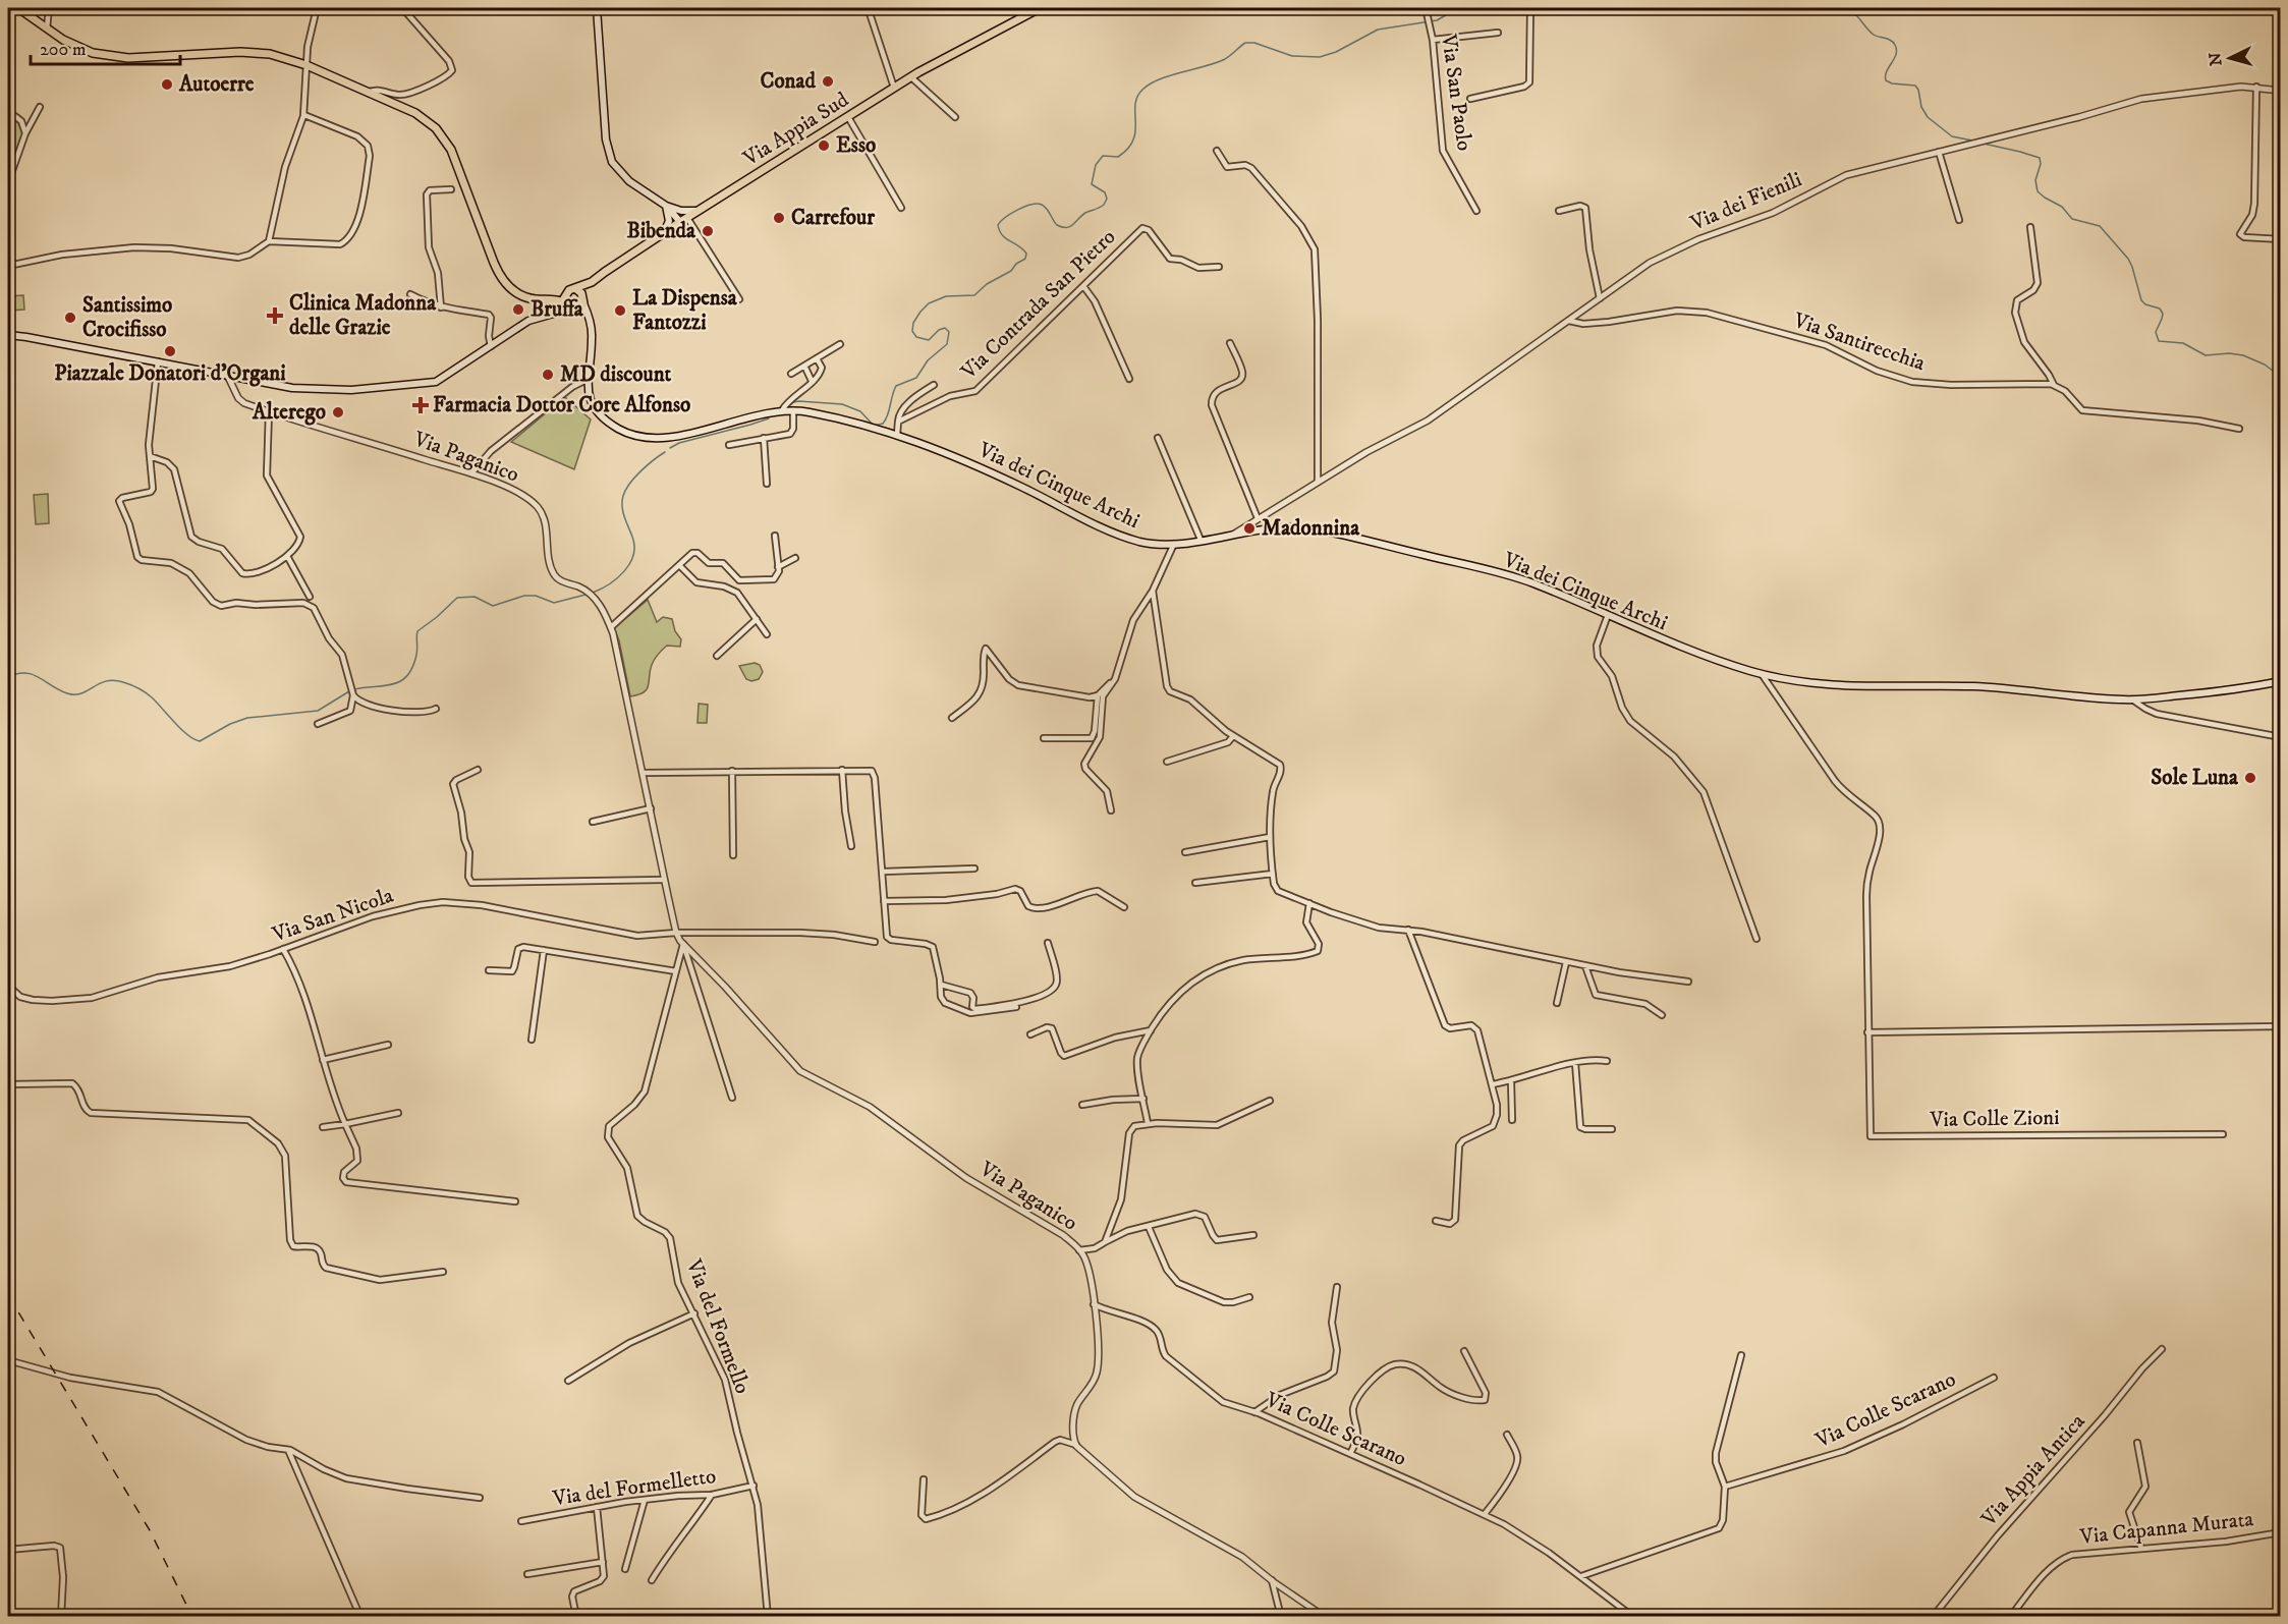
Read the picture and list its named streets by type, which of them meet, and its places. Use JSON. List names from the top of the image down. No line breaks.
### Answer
{"streets":{"main road":["Via Appia Sud","Via dei Cinque Archi"],"street":["Via San Paolo","Via dei Fienili","Via Contrada San Pietro","Via Santirecchia","Via Paganico","Via San Nicola","Via Colle Zioni","Via del Formello","Via Colle Scarano","Via Appia Antica","Via del Formelletto","Via Capanna Murata"]},"crossings":[["Via dei Fienili","Via Santirecchia"],["Via dei Fienili","Via dei Cinque Archi"],["Via Paganico","Via San Nicola"],["Via Paganico","Via del Formello"],["Via Paganico","Via Colle Scarano"],["Via dei Cinque Archi","Via Colle Zioni"],["Via del Formello","Via del Formelletto"]],"places":{"other":["Conad","Autoerre","Esso","Carrefour","Bibenda","Bruffa","La Dispensa Fantozzi","Santissimo Crocifisso","Piazzale Donatori d'Organi","MD discount","Alterego","Madonnina","Sole Luna"],"health":["Clinica Madonna delle Grazie","Farmacia Dottor Core Alfonso"]},"scale_bar":"200 m","north":"left"}
